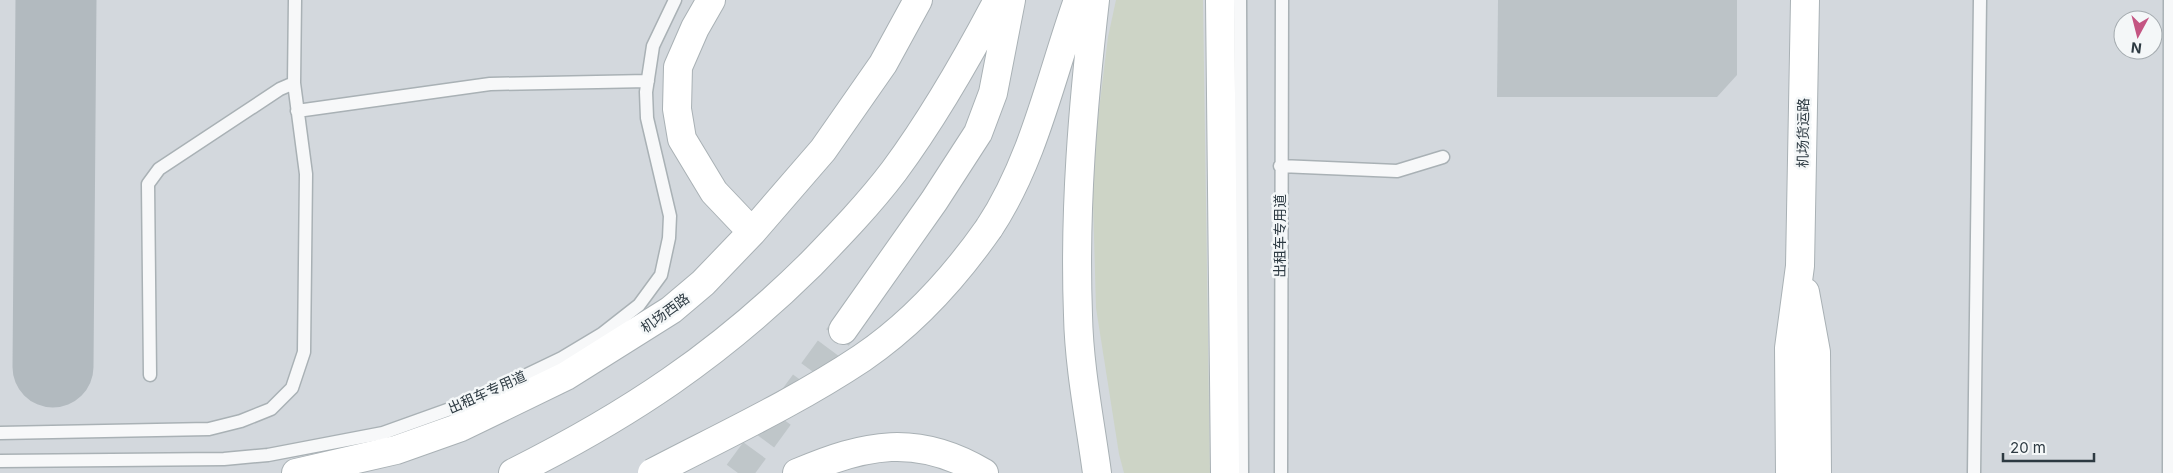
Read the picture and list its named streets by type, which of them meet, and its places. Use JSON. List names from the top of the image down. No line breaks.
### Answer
{"streets":{"street":["机场货运路","机场西路"],"lane":["出租车专用道"]},"scale_bar":"20 m","north":"bottom"}
